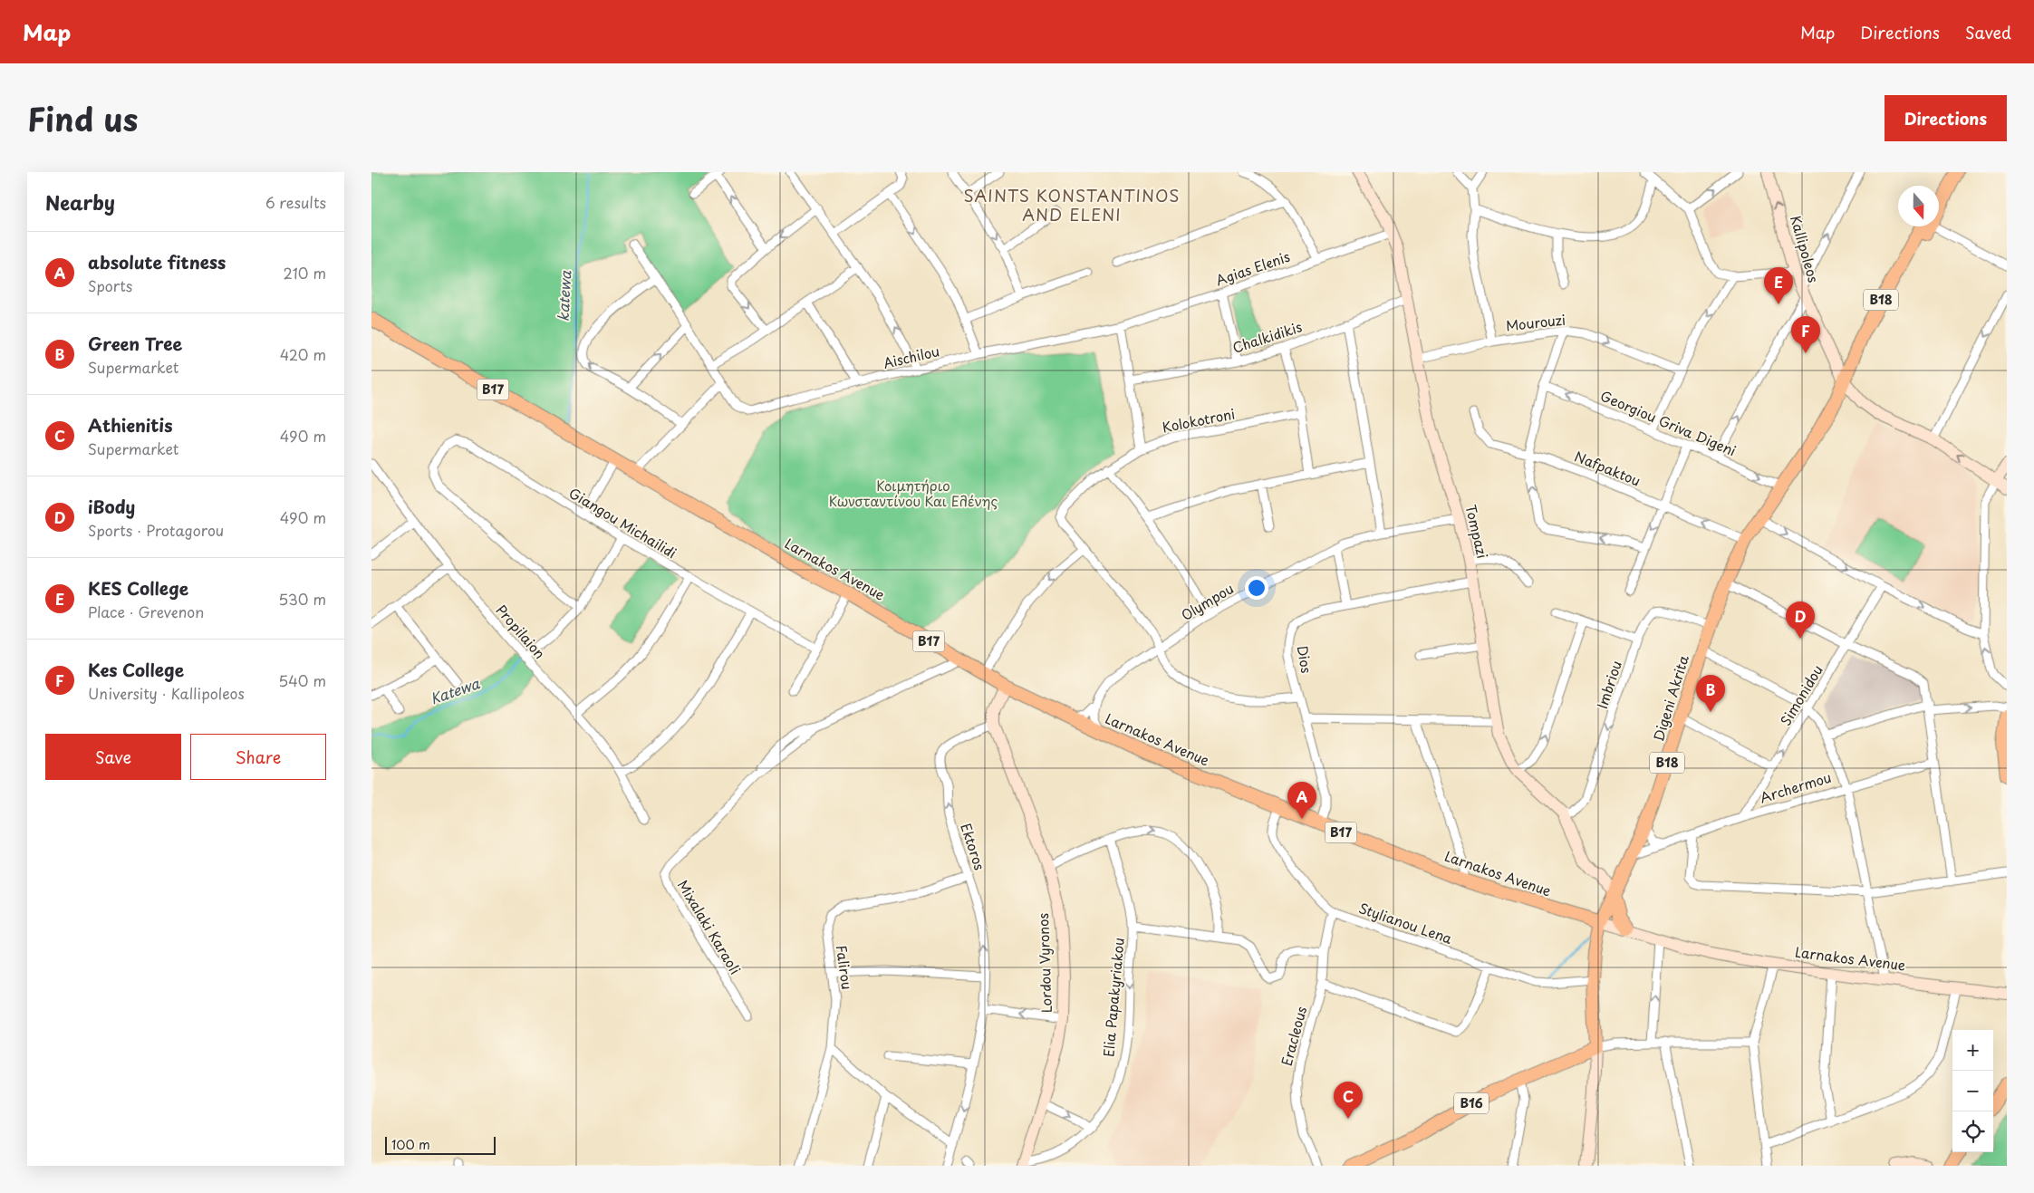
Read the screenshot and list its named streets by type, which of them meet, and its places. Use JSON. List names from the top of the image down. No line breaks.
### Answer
{"streets":{"main road":["B18","B17","Larnakos Avenue","Digeni Akrita","B16"],"street":["Kallipoleos","Agias Elenis","Mourouzi","Chalkidikis","Aischilou","Kolokotroni","Georgiou Griva Digeni","Nafpaktou","Giangou Michailidi","Tompazi","Olympou","Propilaion","Dios","Imbriou","Simonidou","Archermou","Ektoros","Stylianou Lena","Mixalaki Karaoli","Lordou Vyronos","Falirou","Elia Papakyriakou","Eracleous"]},"crossings":[["Kallipoleos","B18"],["Kallipoleos","Digeni Akrita"],["Agias Elenis","Aischilou"],["Agias Elenis","Tompazi"],["B18","Digeni Akrita"],["Mourouzi","Tompazi"],["Chalkidikis","Tompazi"],["Georgiou Griva Digeni","Digeni Akrita"],["Nafpaktou","Digeni Akrita"],["Tompazi","Olympou"],["Tompazi","Dios"],["Tompazi","Imbriou"],["Tompazi","Digeni Akrita"],["Larnakos Avenue","Olympou"],["Larnakos Avenue","Dios"],["Larnakos Avenue","Digeni Akrita"],["Larnakos Avenue","Stylianou Lena"],["Larnakos Avenue","Mixalaki Karaoli"],["Larnakos Avenue","Lordou Vyronos"],["Imbriou","Digeni Akrita"],["Simonidou","Archermou"],["Digeni Akrita","Archermou"],["Digeni Akrita","Stylianou Lena"],["Digeni Akrita","B16"],["Ektoros","Lordou Vyronos"],["Ektoros","Falirou"],["Stylianou Lena","Eracleous"],["Lordou Vyronos","Elia Papakyriakou"]],"one_way":["Mourouzi","Elia Papakyriakou"],"districts":["SAINTS KONSTANTINOS AND ELENI"],"water":["katewa","Katewa"],"parks":["Κοιμητήριο Κωνσταντίνου Και Ελένης"],"scale_bar":"100 m","north":"bottom","page":{"header":"Map","nav":["Map","Directions","Saved"],"title":"Find us","buttons":["Directions",["Save","Share"]],"heading":["Nearby","6 results"],"list":[{"mark":"A","name":"absolute fitness","note":"Sports","value":"210 m"},{"mark":"B","name":"Green Tree","note":"Supermarket","value":"420 m"},{"mark":"C","name":"Athienitis","note":"Supermarket","value":"490 m"},{"mark":"D","name":"iBody","note":"Sports · Protagorou","value":"490 m"},{"mark":"E","name":"KES College","note":"Place · Grevenon","value":"530 m"},{"mark":"F","name":"Kes College","note":"University · Kallipoleos","value":"540 m"}],"pins":["E","F","D","B","A","C"],"map_buttons":["+","−"],"scale":"100 m"}}
